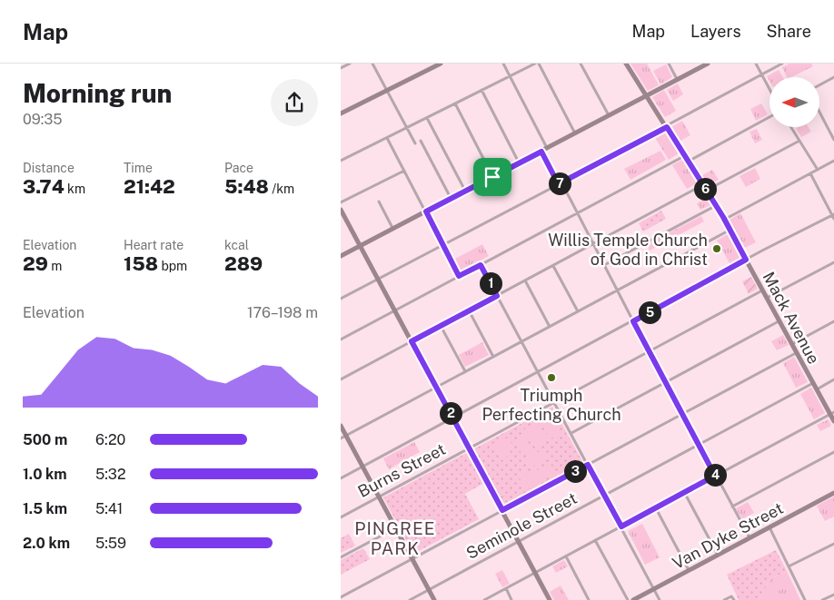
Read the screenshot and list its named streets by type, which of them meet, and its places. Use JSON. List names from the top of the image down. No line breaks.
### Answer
{"streets":{"main road":["Mack Avenue","Van Dyke Street"],"street":["Burns Street","Seminole Street"]},"crossings":[["Mack Avenue","Burns Street"],["Mack Avenue","Seminole Street"]],"districts":["PINGREE PARK"],"places":["Willis Temple Church of God in Christ","Triumph Perfecting Church"],"north":"left","page":{"header":"Map","nav":["Map","Layers","Share"],"heading":["Morning run","09:35"],"stats":[["Distance","3.74 km"],["Time","21:42"],["Pace","5:48 /km"],["Elevation","29 m"],["Heart rate","158 bpm"],["kcal","289"]],"pins":["7","6","1","5","2","3","4"],"chart":["Elevation","176–198 m"],"list":[{"name":"500 m","note":"6:20"},{"name":"1.0 km","note":"5:32"},{"name":"1.5 km","note":"5:41"},{"name":"2.0 km","note":"5:59"}]}}
